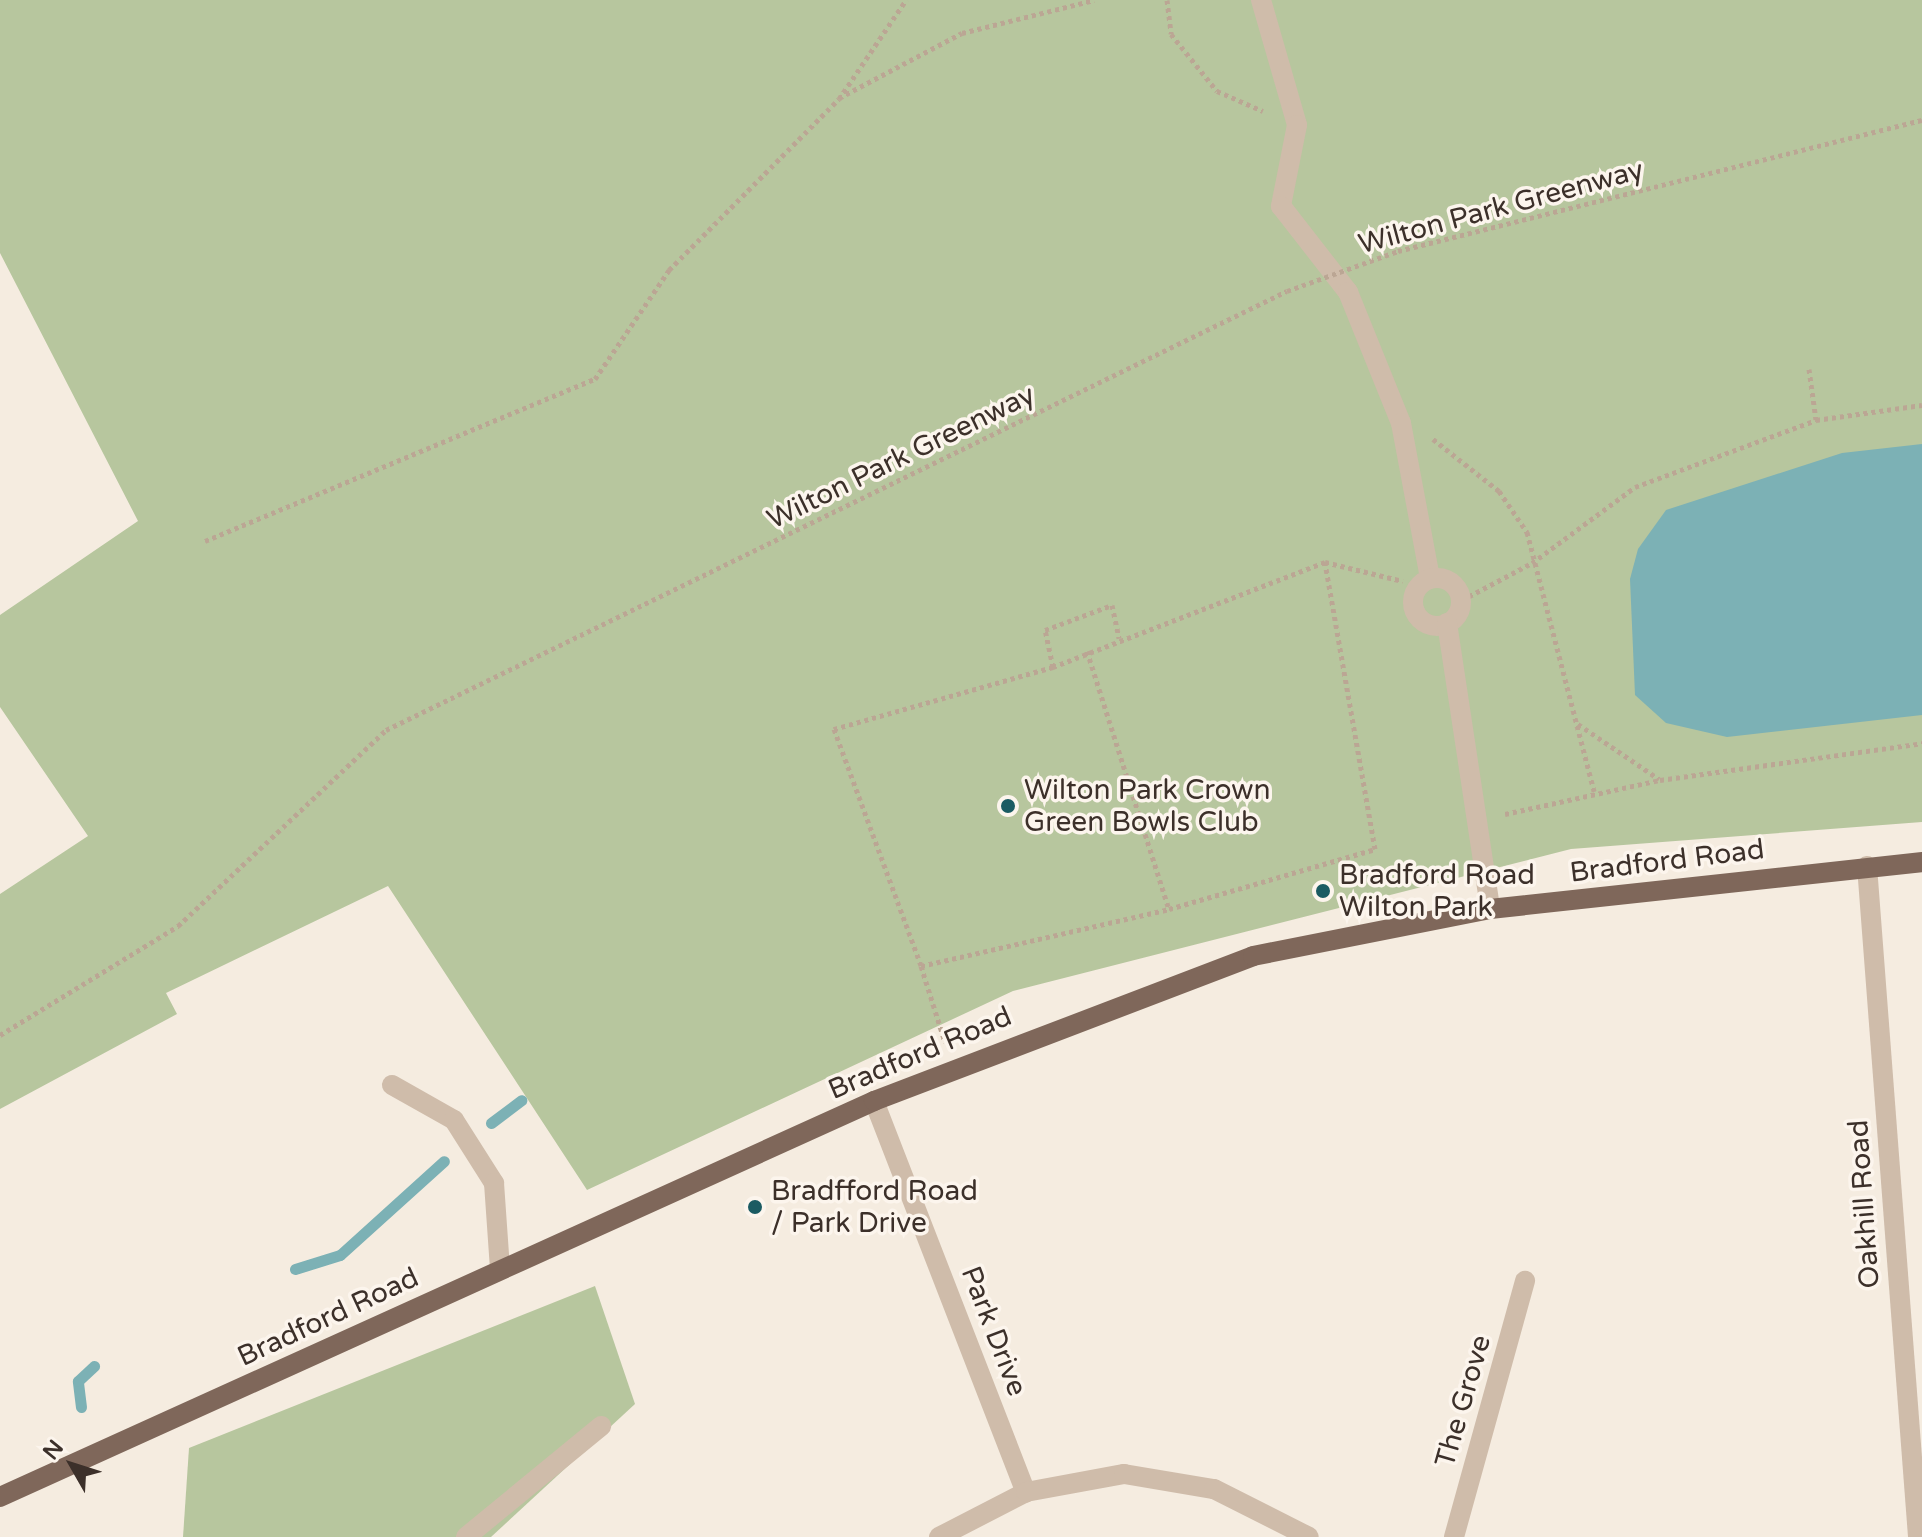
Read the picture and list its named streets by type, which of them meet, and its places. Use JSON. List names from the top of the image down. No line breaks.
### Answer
{"streets":{"main road":["Bradford Road"],"street":["Oakhill Road","Park Drive","The Grove"],"path":["Wilton Park Greenway"]},"crossings":[["Bradford Road","Oakhill Road"],["Bradford Road","Park Drive"]],"places":["Wilton Park Crown Green Bowls Club","Bradford Road Wilton Park","Bradfford Road / Park Drive"],"north":"top left"}
